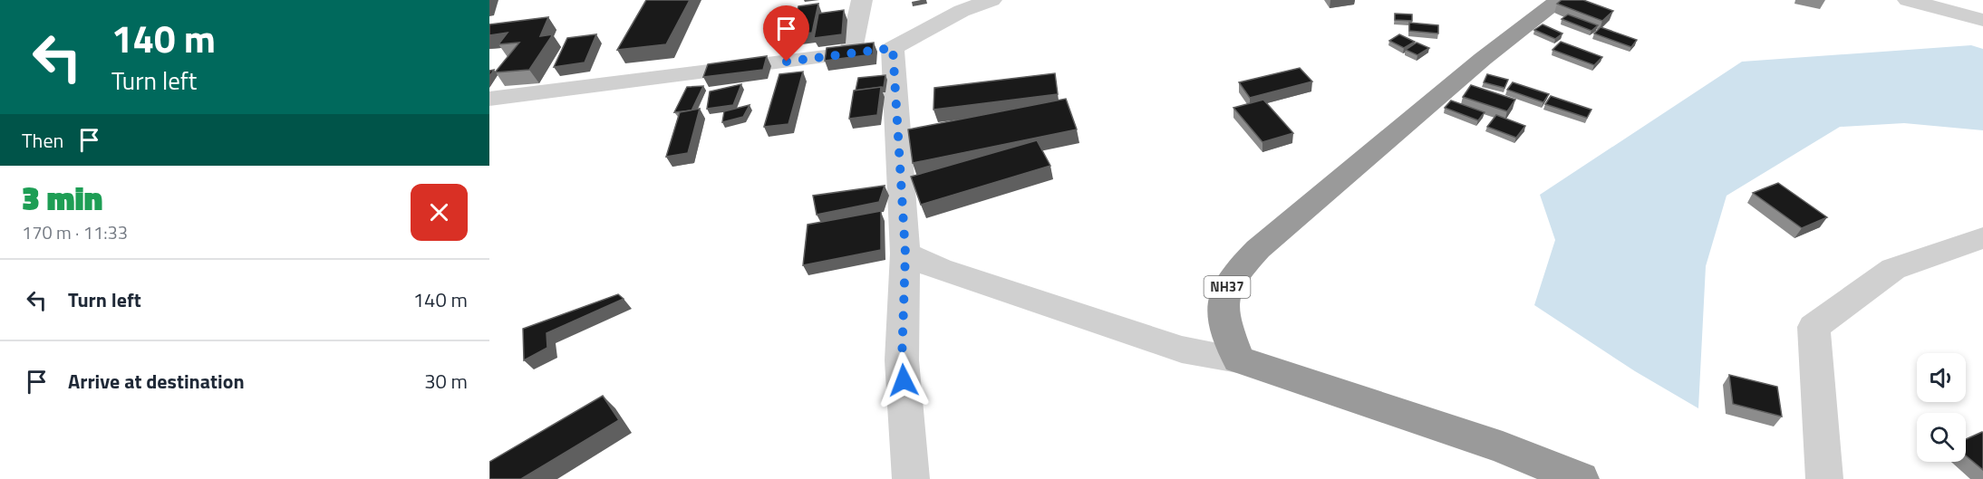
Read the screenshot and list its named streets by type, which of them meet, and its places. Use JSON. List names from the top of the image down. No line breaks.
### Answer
{"streets":{"highway":["NH37"]},"page":{"turn":["140 m","Turn left"],"then":"Then","heading":["3 min","170 m · 11:33"],"list":[{"name":"Turn left","value":"140 m"},{"name":"Arrive at destination","value":"30 m"}]}}
